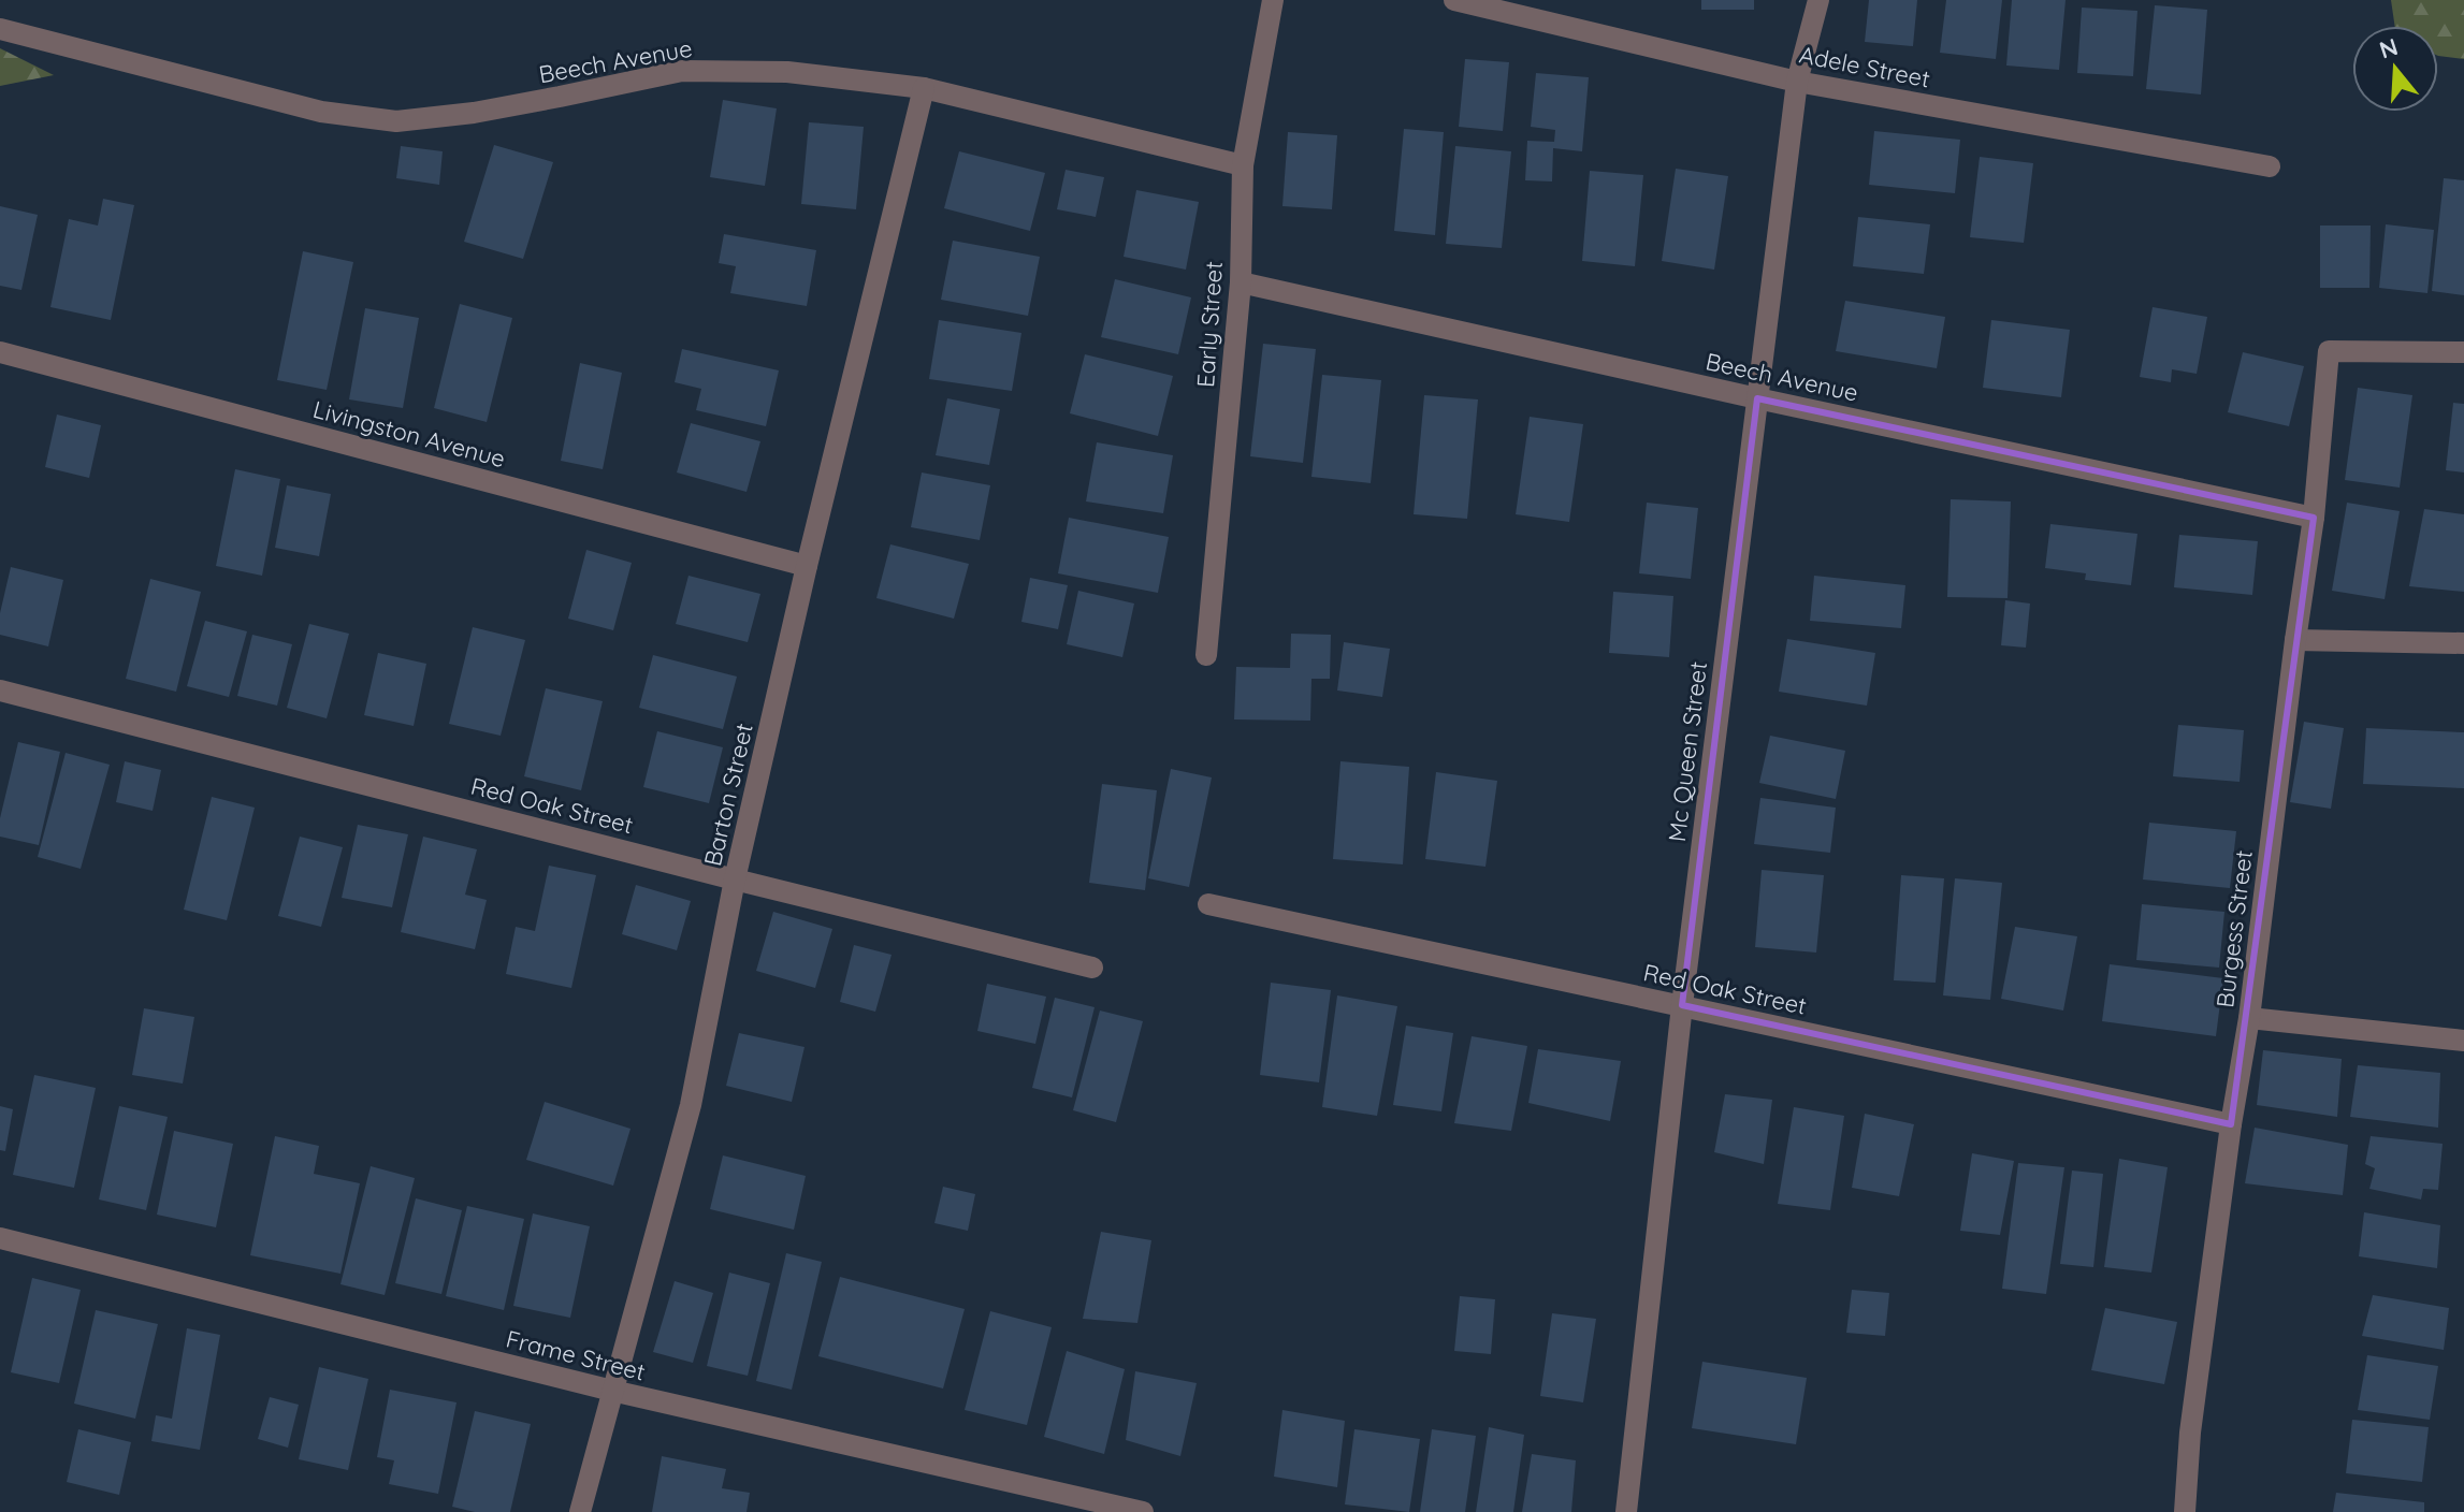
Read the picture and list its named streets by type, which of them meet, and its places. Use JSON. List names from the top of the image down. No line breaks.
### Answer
{"streets":{"street":["Beech Avenue","Adele Street","Early Street","Livingston Avenue","Mc Queen Street","Barton Street","Red Oak Street","Burgess Street","Frame Street"]},"crossings":[["Beech Avenue","Early Street"],["Beech Avenue","Mc Queen Street"],["Beech Avenue","Barton Street"],["Beech Avenue","Burgess Street"],["Adele Street","Mc Queen Street"],["Livingston Avenue","Barton Street"],["Mc Queen Street","Red Oak Street"],["Barton Street","Red Oak Street"],["Barton Street","Frame Street"],["Red Oak Street","Burgess Street"]],"north":"top"}
